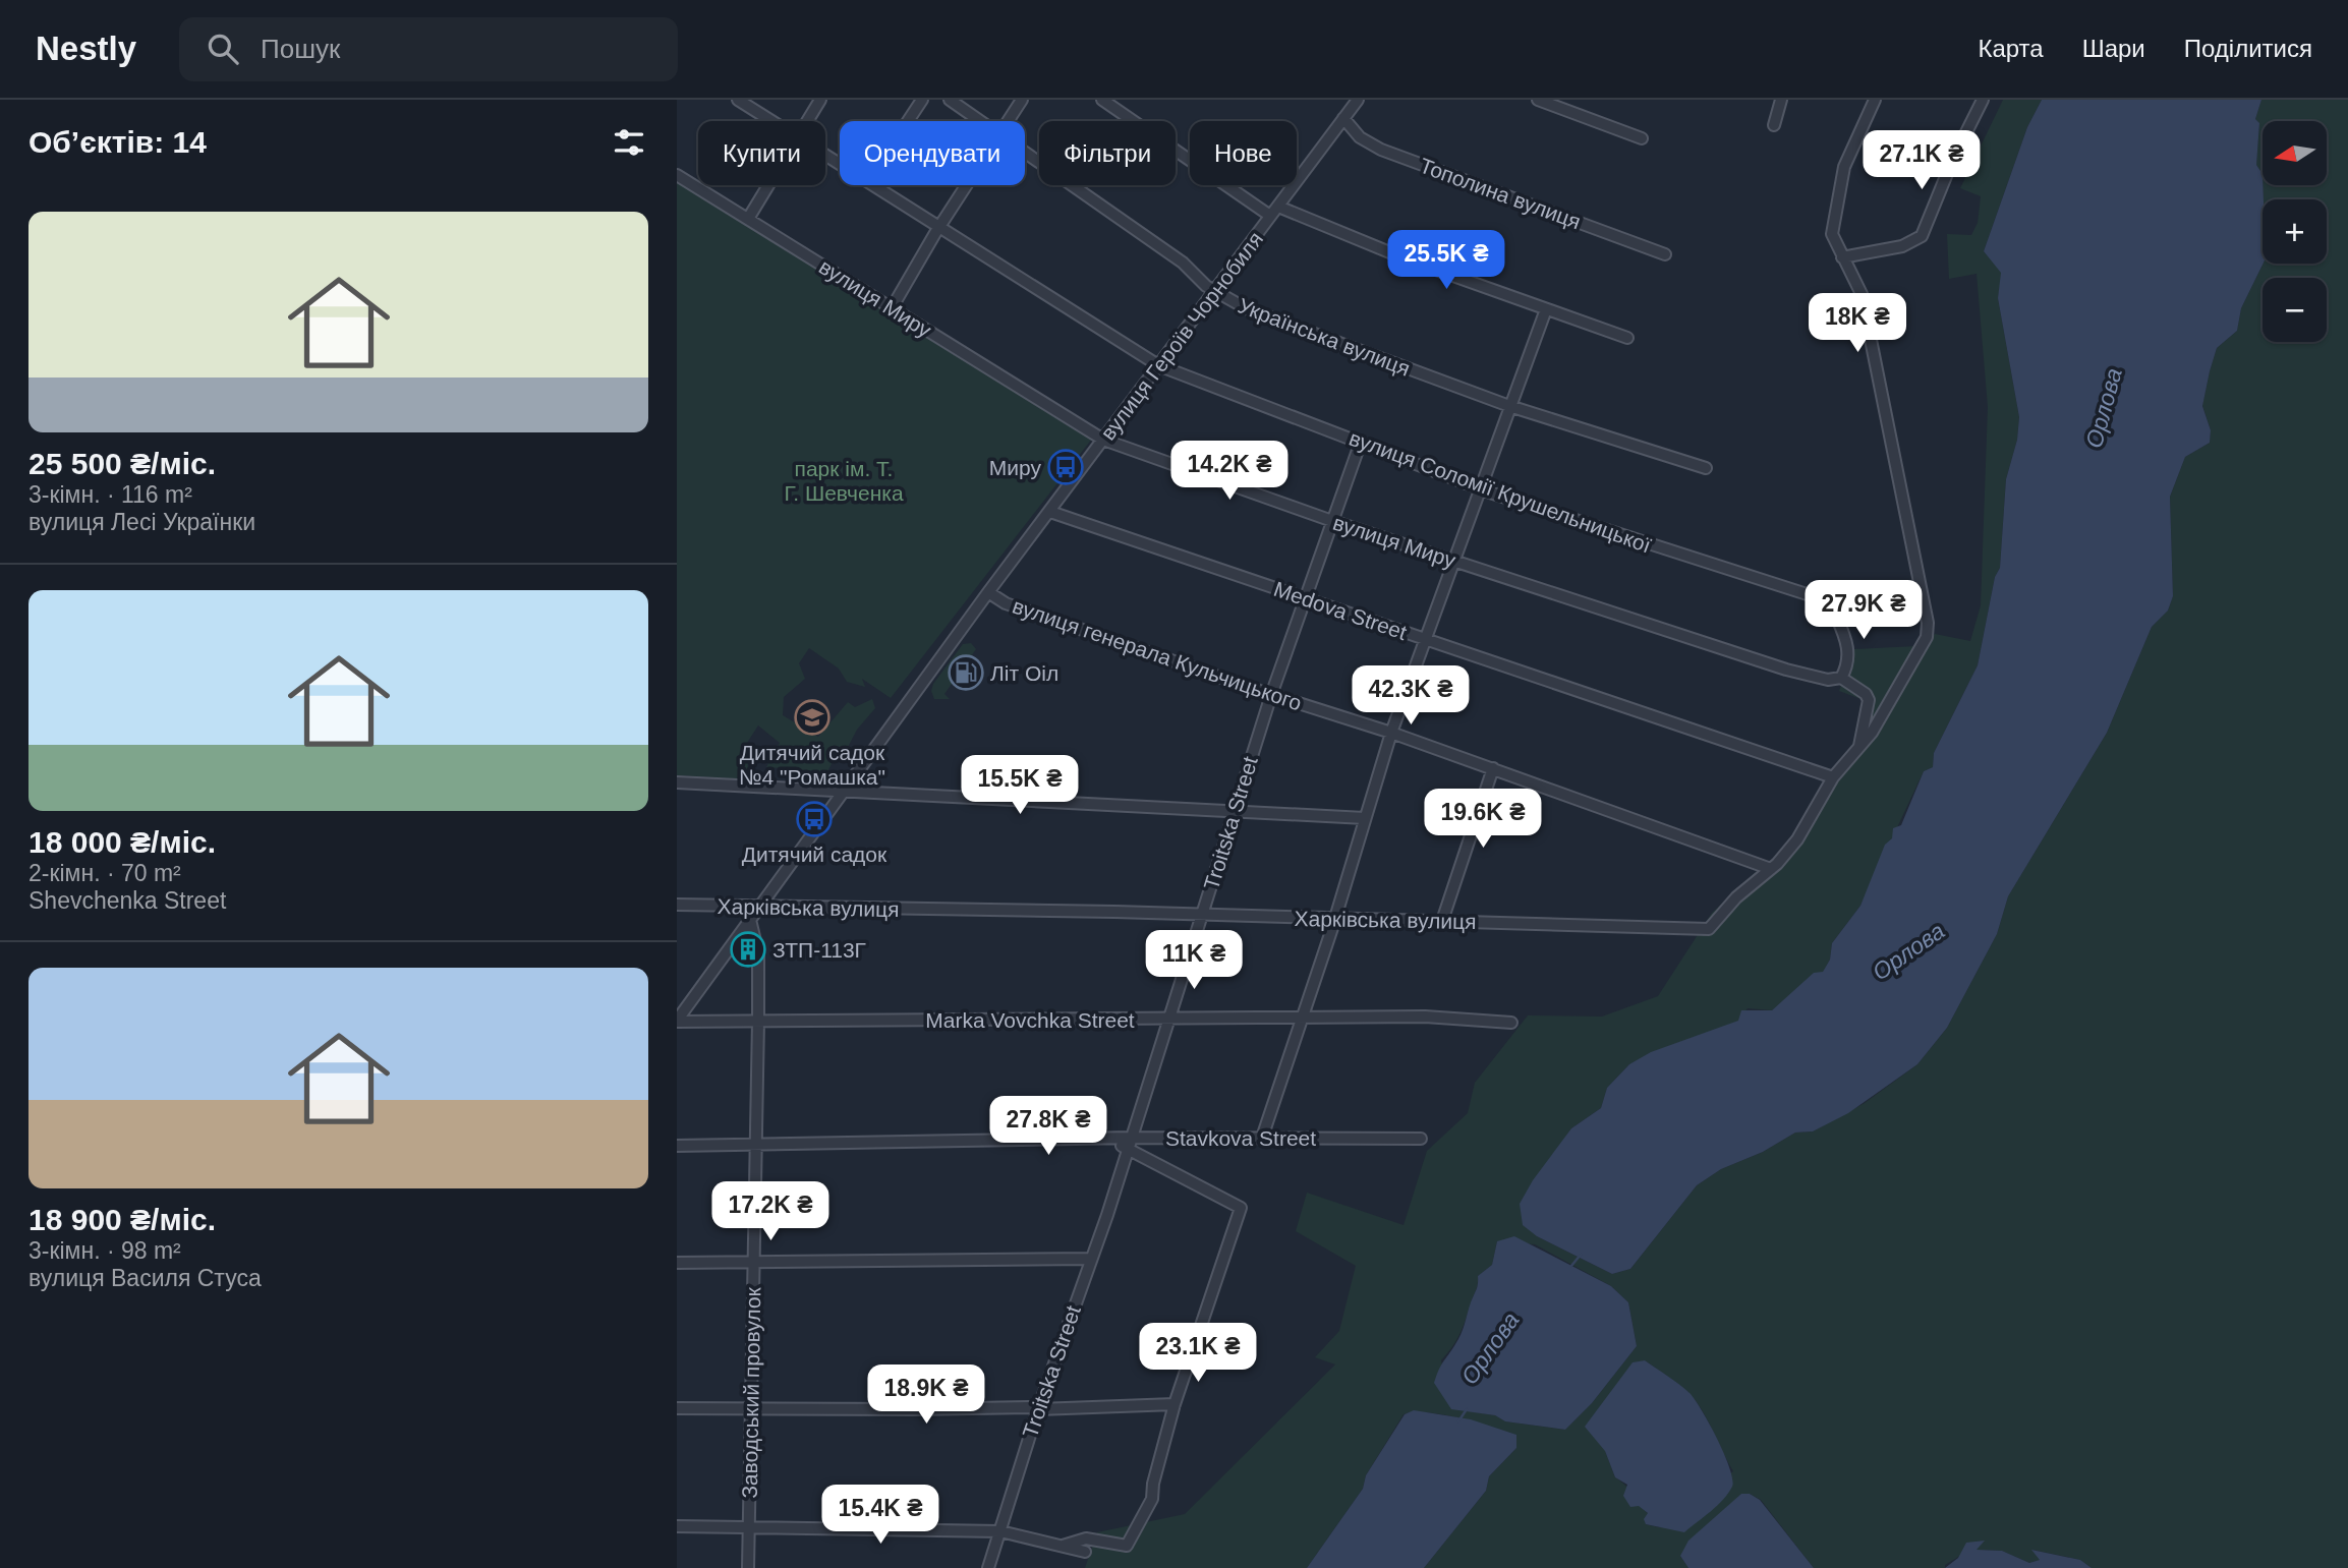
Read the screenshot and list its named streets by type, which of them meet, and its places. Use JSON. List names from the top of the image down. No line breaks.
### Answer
{"streets":{"street":["Тополина вулиця","вулиця Миру","вулиця Героїв Чорнобиля","Українська вулиця","вулиця Соломії Крушельницької","Medova Street","вулиця генерала Кульчицького","Troitska Street","Харківська вулиця","Marka Vovchka Street","Stavkova Street","Заводський провулок"]},"crossings":[["Тополина вулиця","вулиця Героїв Чорнобиля"],["вулиця Миру","вулиця Героїв Чорнобиля"],["вулиця Миру","вулиця Соломії Крушельницької"],["вулиця Миру","Troitska Street"],["вулиця Героїв Чорнобиля","Українська вулиця"],["вулиця Героїв Чорнобиля","вулиця Соломії Крушельницької"],["вулиця Героїв Чорнобиля","Medova Street"],["вулиця Героїв Чорнобиля","вулиця генерала Кульчицького"],["вулиця Героїв Чорнобиля","Харківська вулиця"],["вулиця Героїв Чорнобиля","Marka Vovchka Street"],["вулиця Героїв Чорнобиля","Заводський провулок"],["вулиця Соломії Крушельницької","Troitska Street"],["Medova Street","Troitska Street"],["вулиця генерала Кульчицького","Troitska Street"],["вулиця генерала Кульчицького","Харківська вулиця"],["Troitska Street","Харківська вулиця"],["Troitska Street","Marka Vovchka Street"],["Troitska Street","Stavkova Street"],["Marka Vovchka Street","Заводський провулок"],["Stavkova Street","Заводський провулок"]],"water":["Орлова"],"parks":["парк ім. Т. Г. Шевченка"],"places":{"bus stop":["Миру","Дитячий садок"],"fuel station":["Літ Оіл"],"school or university":["Дитячий садок №4 \"Ромашка\""],"building":["ЗТП-113Г"]},"north":"left","page":{"header":"Nestly","search":"Пошук","nav":["Карта","Шари","Поділитися"],"heading":"Об’єктів: 14","map_buttons":["+","−"],"chip":["Купити","Орендувати","Фільтри","Нове"],"price":["27.1K ₴","25.5K ₴","18K ₴","14.2K ₴","27.9K ₴","42.3K ₴","15.5K ₴","19.6K ₴","11K ₴","27.8K ₴","17.2K ₴","23.1K ₴","18.9K ₴","15.4K ₴"],"list":[{"name":"25 500 ₴/міс.","note":"3-кімн. · 116 m² · вулиця Лесі Українки"},{"name":"18 000 ₴/міс.","note":"2-кімн. · 70 m² · Shevchenka Street"},{"name":"18 900 ₴/міс.","note":"3-кімн. · 98 m² · вулиця Василя Стуса"}]}}
